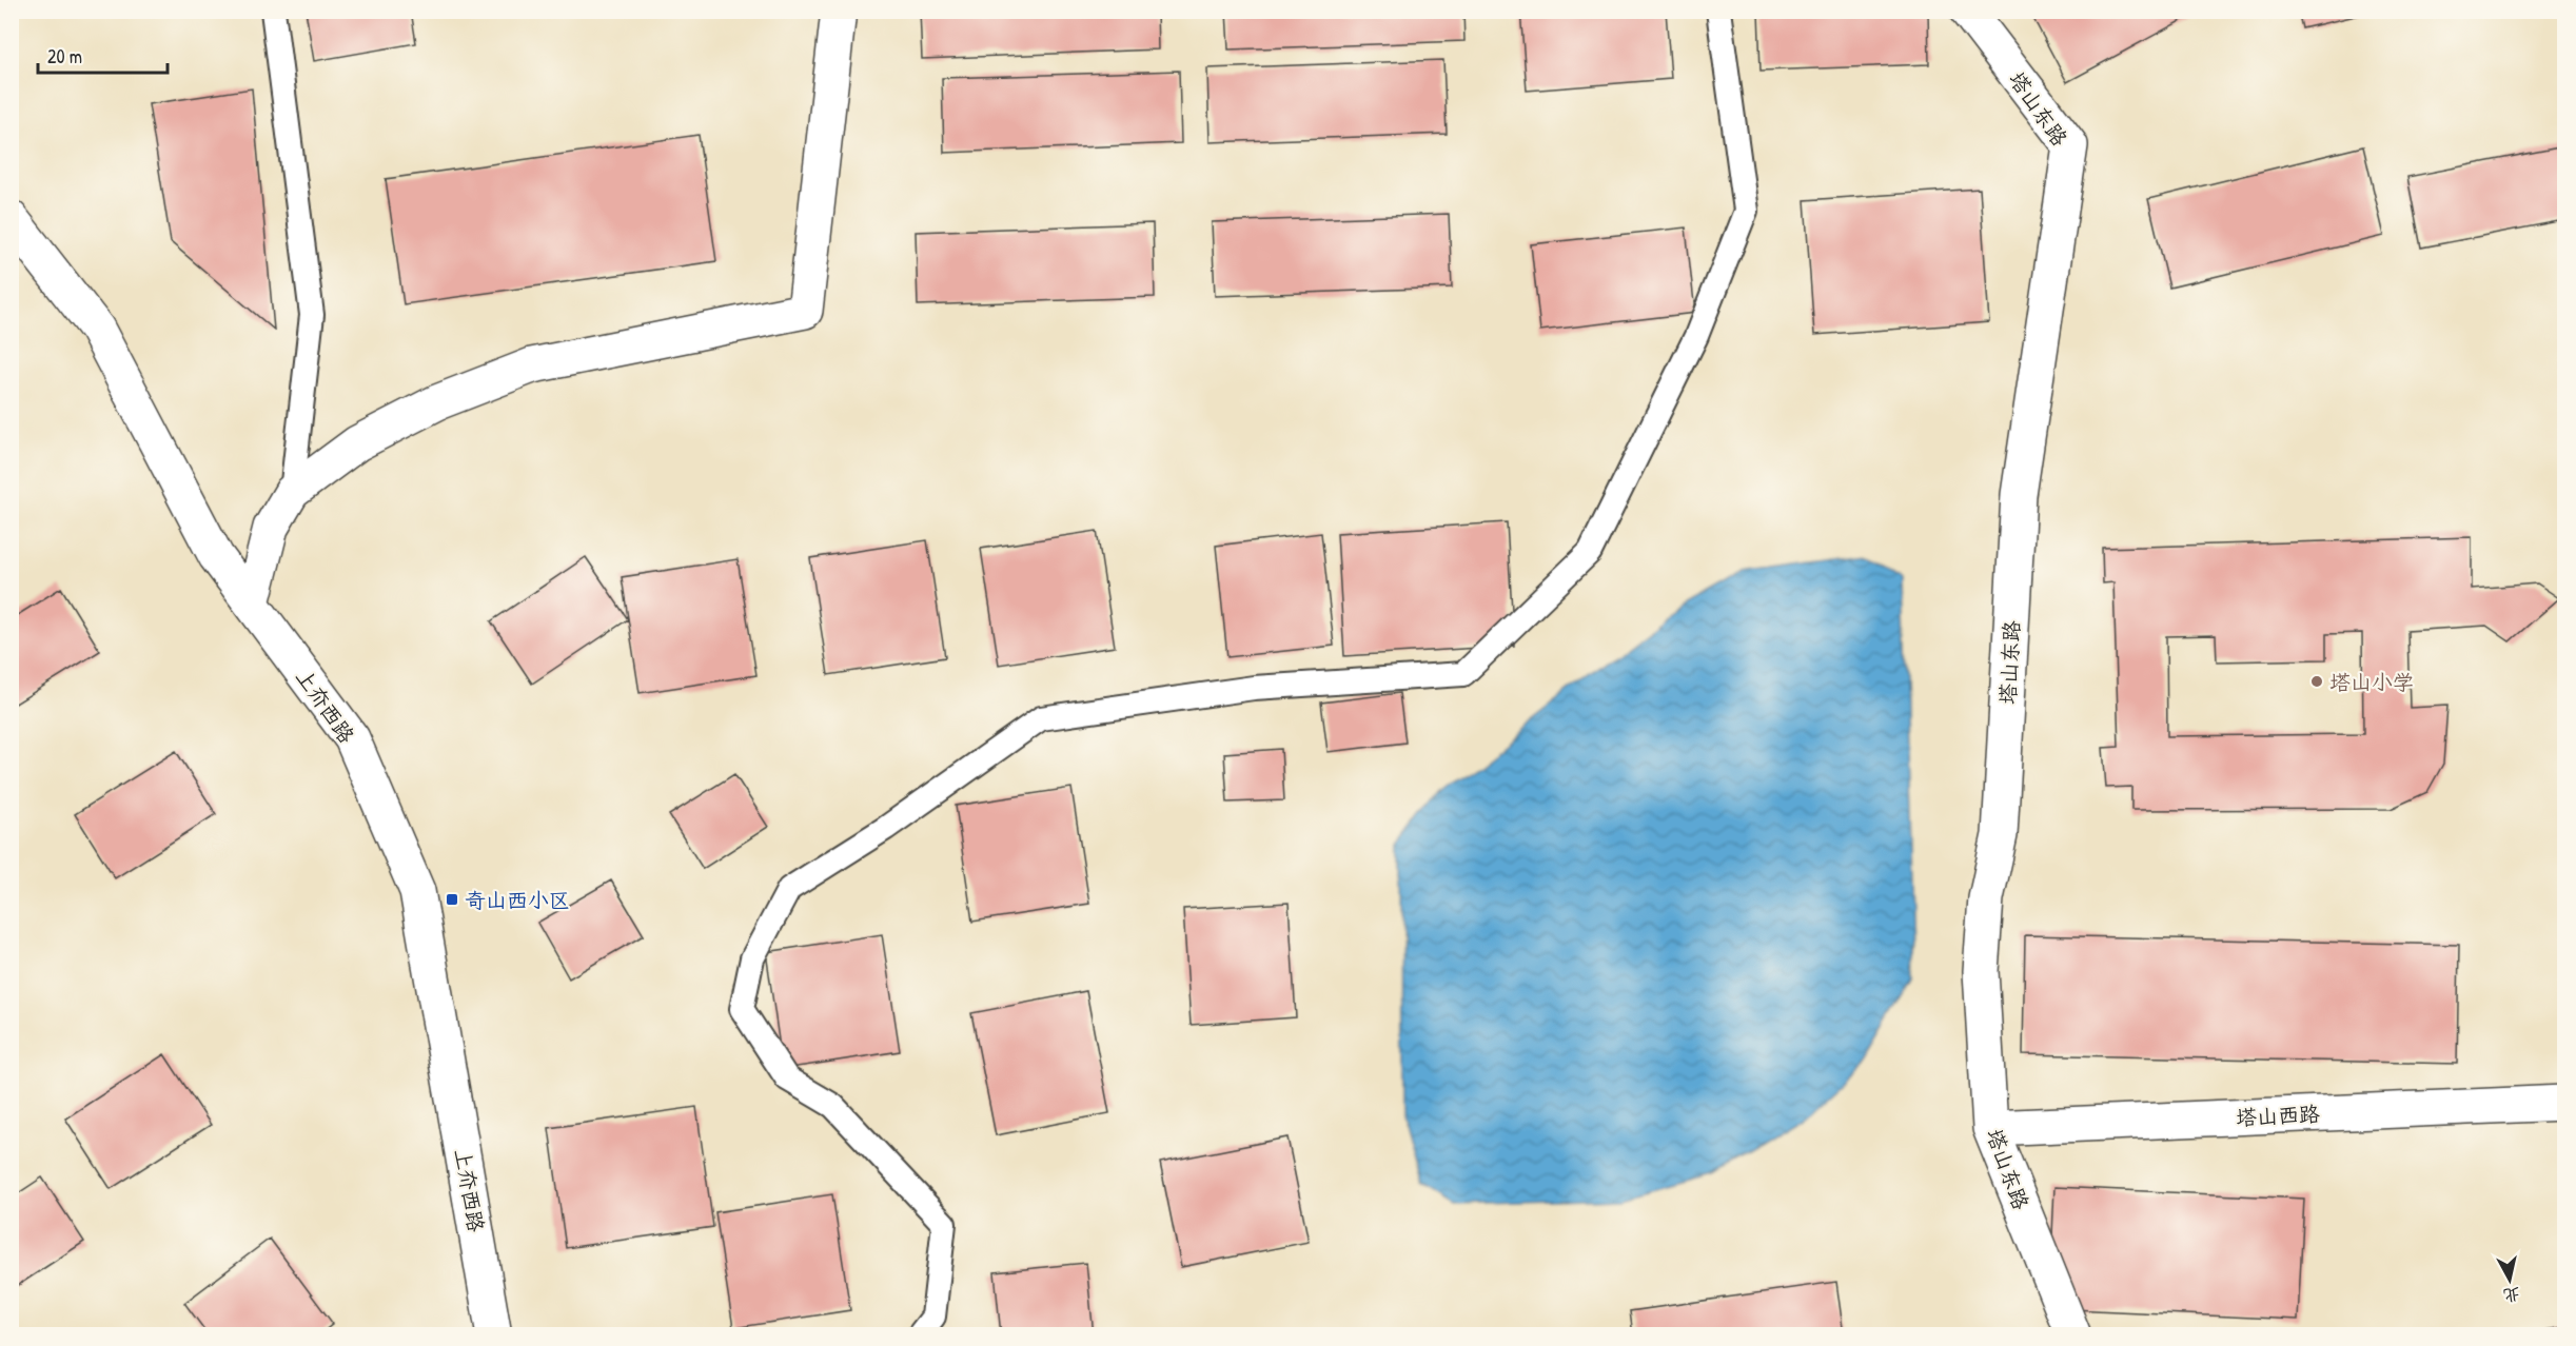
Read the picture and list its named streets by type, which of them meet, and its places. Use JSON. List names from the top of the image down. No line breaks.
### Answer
{"streets":{"street":["塔山东路","上夼西路","塔山西路"]},"crossings":[["塔山东路","塔山西路"]],"places":{"other":["塔山小学"],"transit":["奇山西小区"]},"scale_bar":"20 m","north":"bottom"}
